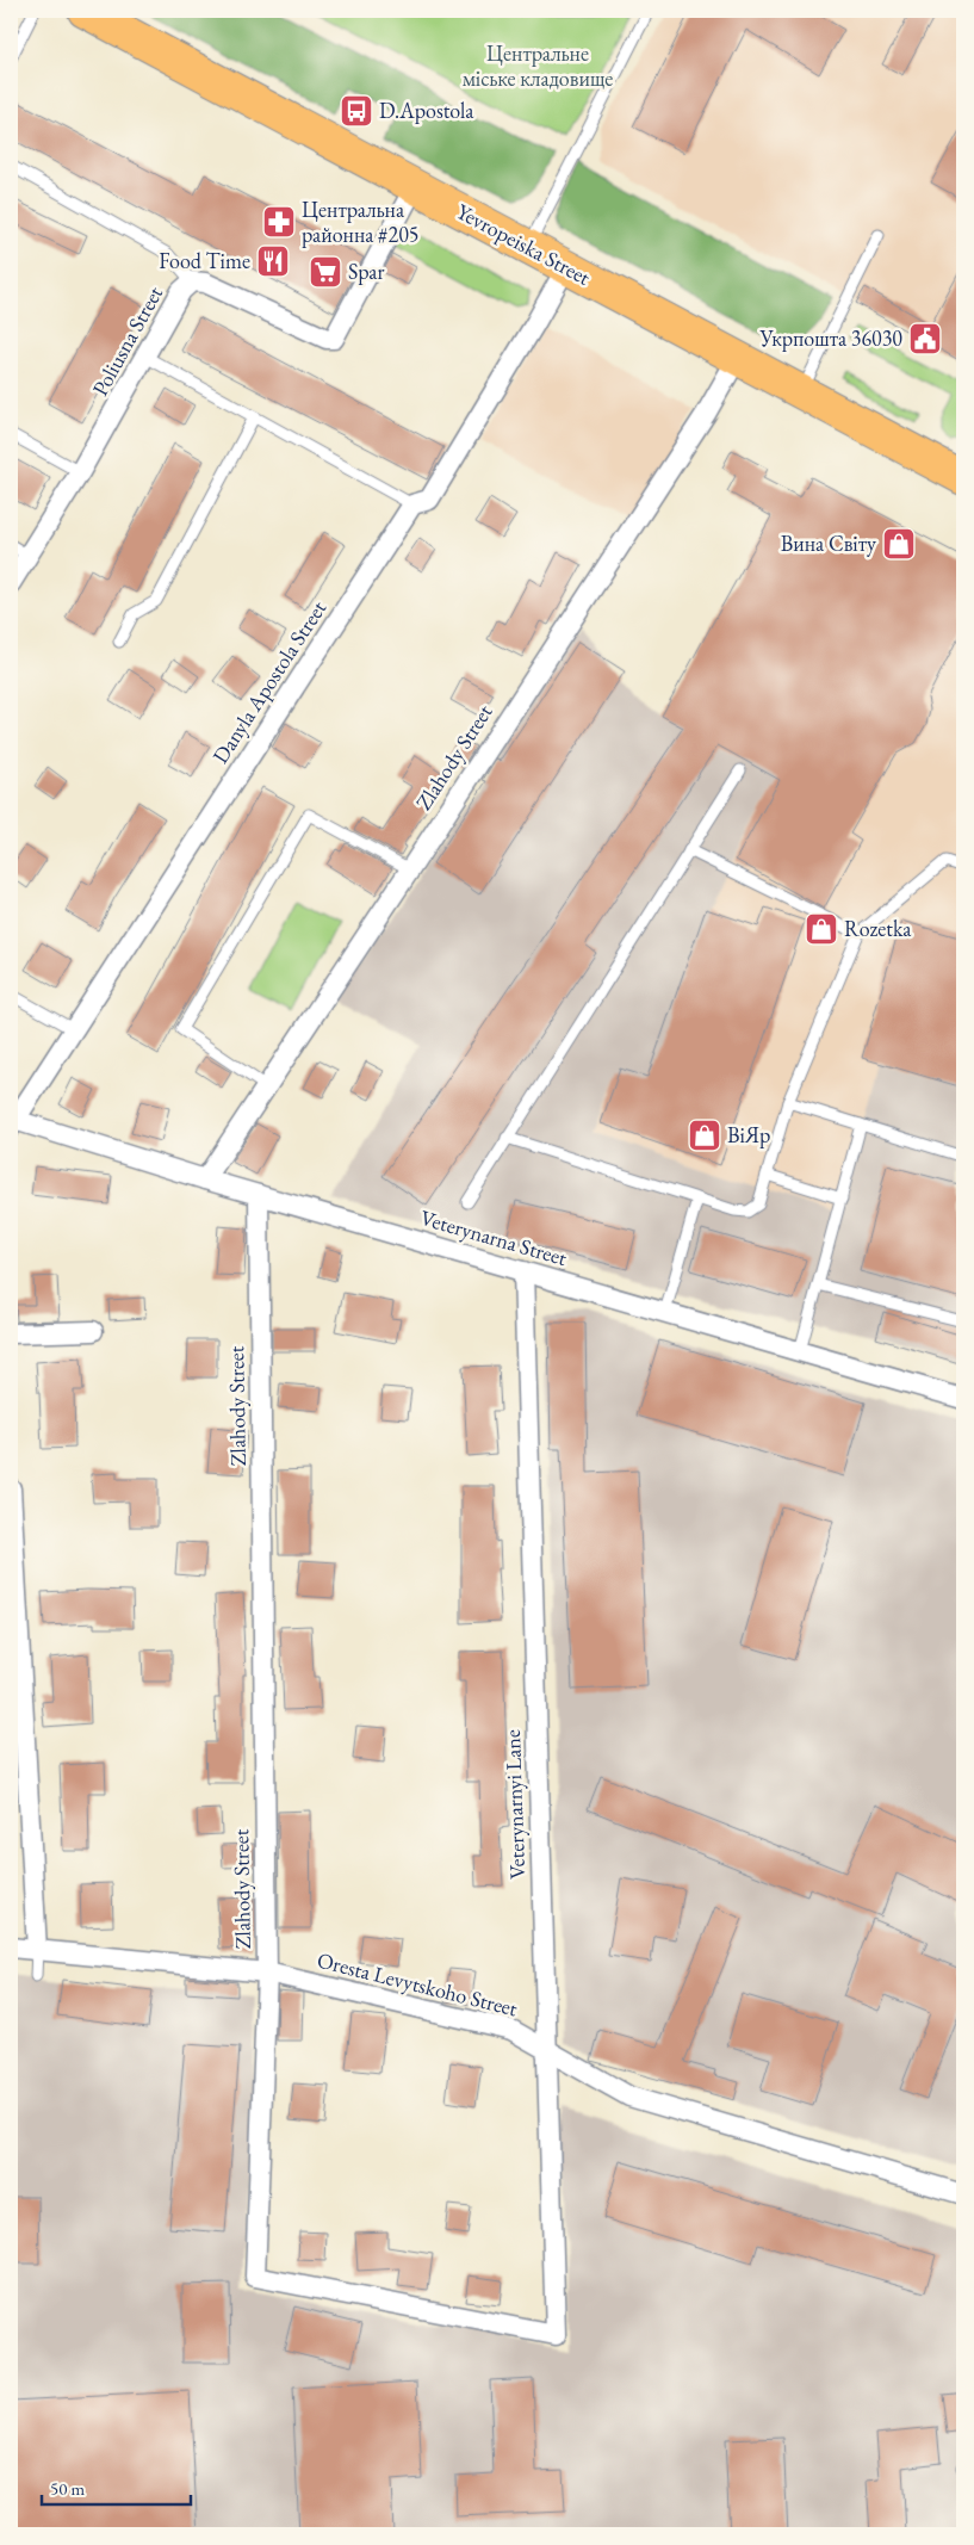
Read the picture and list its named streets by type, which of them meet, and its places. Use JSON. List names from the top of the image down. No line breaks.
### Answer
{"streets":{"highway":["Yevropeiska Street"],"street":["Poliusna Street","Danyla Apostola Street","Zlahody Street","Veterynarna Street","Veterynarnyi Lane","Oresta Levytskoho Street"]},"crossings":[["Yevropeiska Street","Poliusna Street"],["Yevropeiska Street","Danyla Apostola Street"],["Yevropeiska Street","Zlahody Street"],["Danyla Apostola Street","Veterynarna Street"],["Zlahody Street","Veterynarna Street"],["Zlahody Street","Veterynarnyi Lane"],["Zlahody Street","Oresta Levytskoho Street"],["Veterynarna Street","Veterynarnyi Lane"],["Veterynarnyi Lane","Oresta Levytskoho Street"]],"parks":["Центральне міське кладовище"],"places":{"bus stop":["D.Apostola"],"pharmacy":["Центральна районна #205"],"restaurant":["Food Time"],"supermarket":["Spar"],"public building":["Укрпошта 36030"],"shop":["Вина Світу","Rozetka","ВіЯр"]},"scale_bar":"50 m"}
